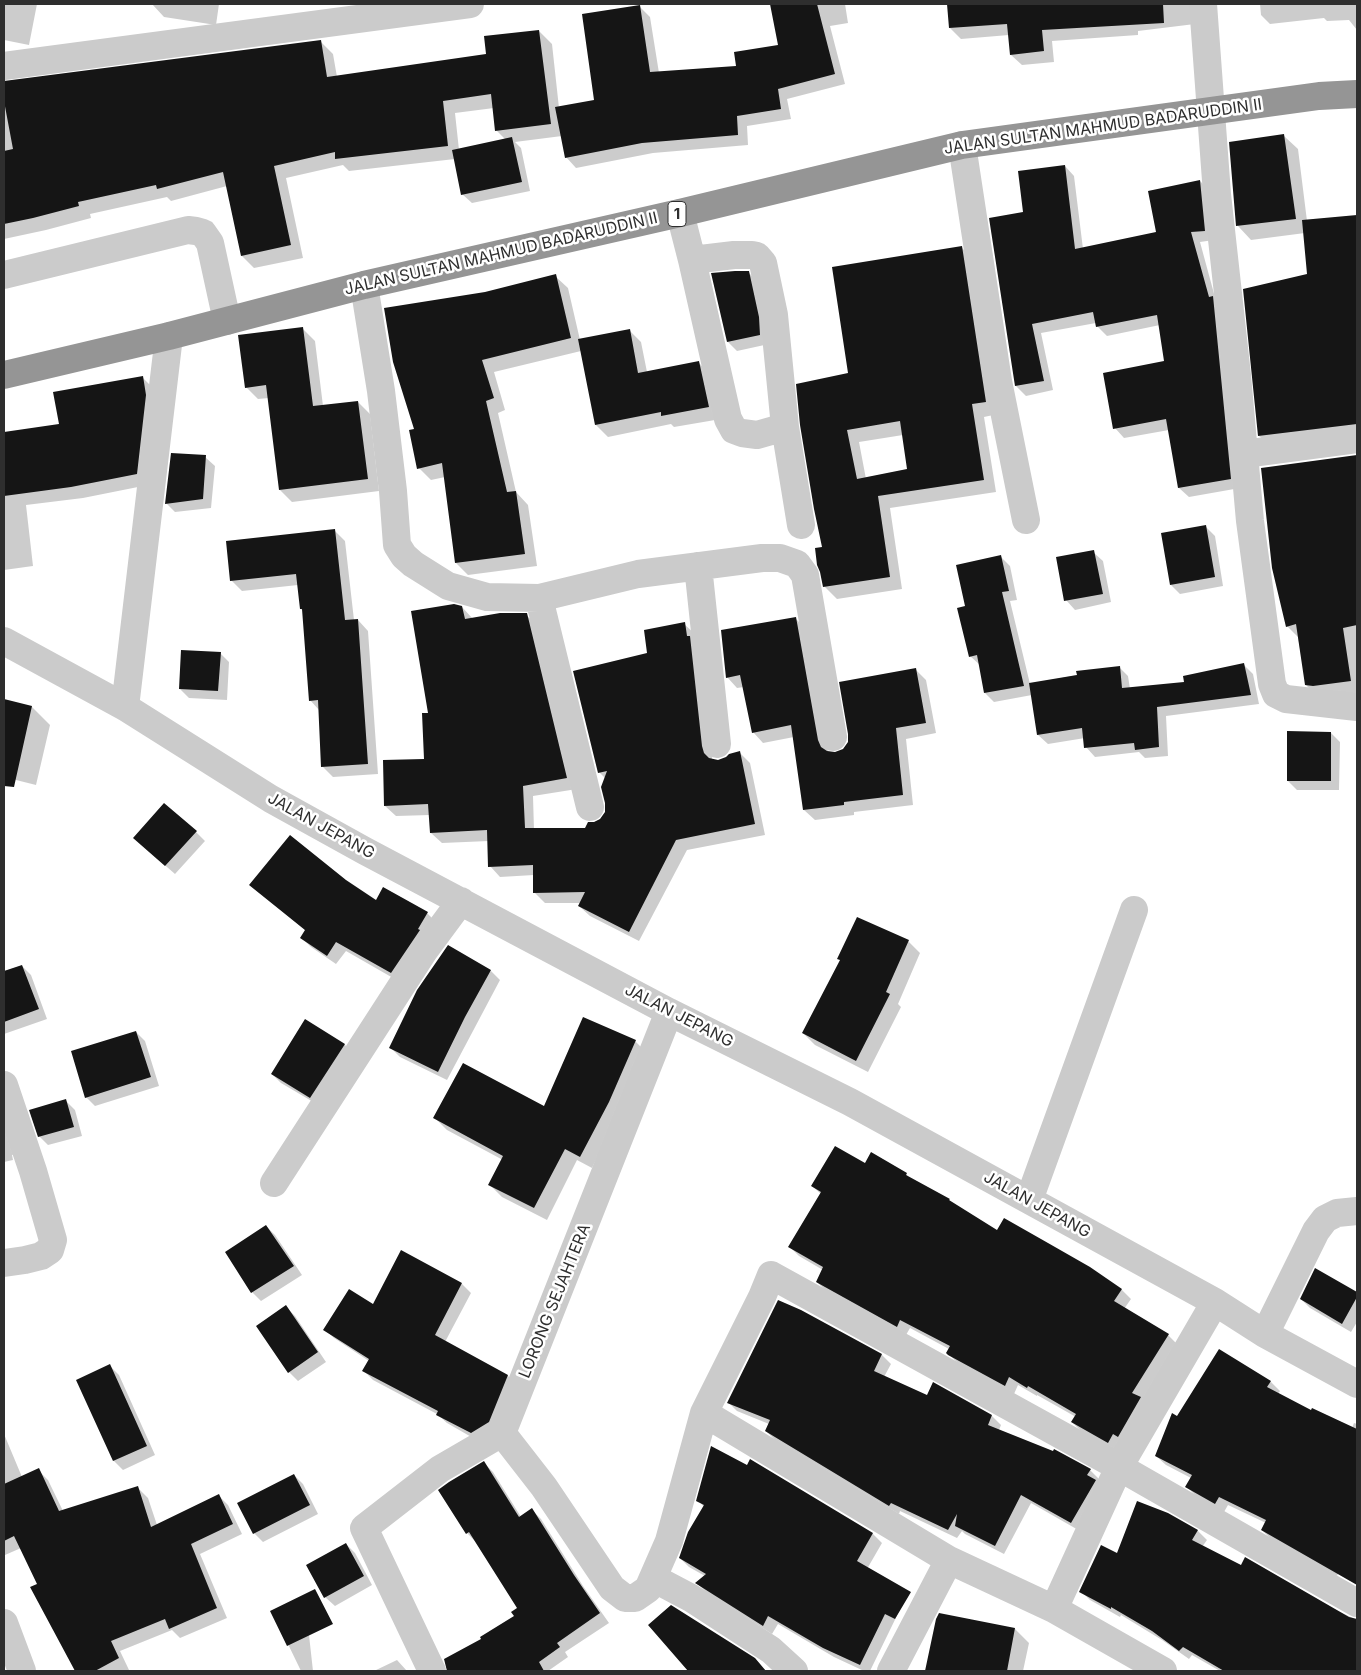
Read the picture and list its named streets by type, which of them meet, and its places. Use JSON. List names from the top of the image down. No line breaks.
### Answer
{"streets":{"highway":["JALAN SULTAN MAHMUD BADARUDDIN II","1"],"street":["JALAN JEPANG","LORONG SEJAHTERA"]},"crossings":[["JALAN JEPANG","LORONG SEJAHTERA"]]}
